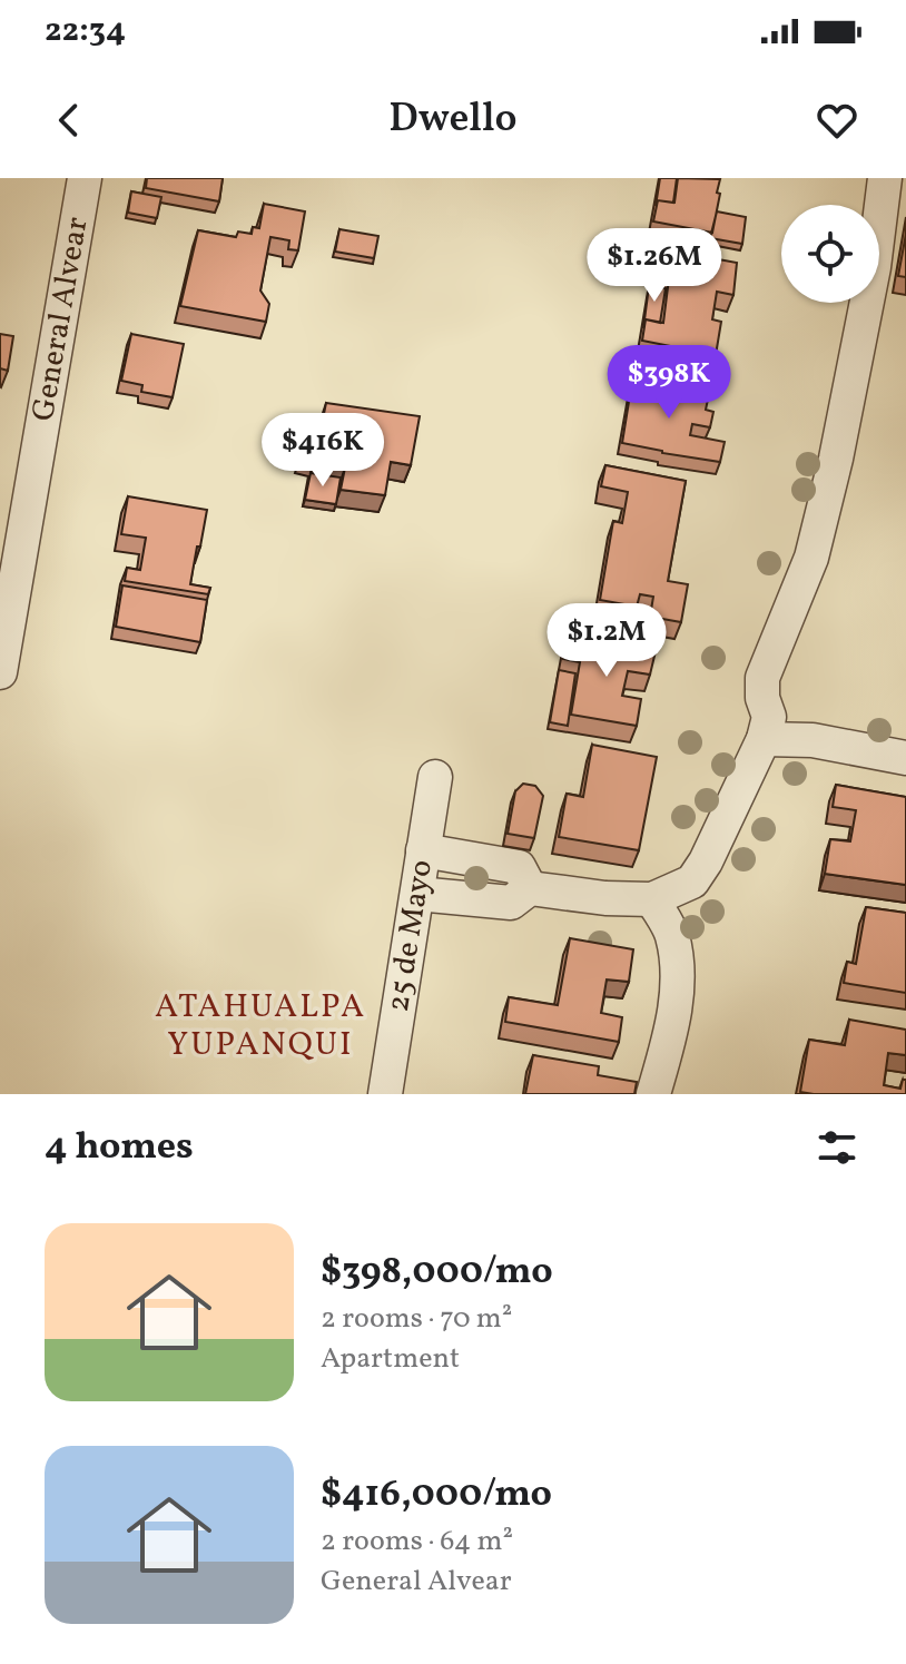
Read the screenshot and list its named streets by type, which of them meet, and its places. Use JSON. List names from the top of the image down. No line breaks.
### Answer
{"streets":{"street":["General Alvear","25 de Mayo"]},"districts":["ATAHUALPA YUPANQUI"],"page":{"status":"22:34","header":"Dwello","price":["$1.26M","$398K","$416K","$1.2M"],"heading":"4 homes","list":[{"name":"$398,000/mo","note":"2 rooms · 70 m² · Apartment"},{"name":"$416,000/mo","note":"2 rooms · 64 m² · General Alvear"}]}}
